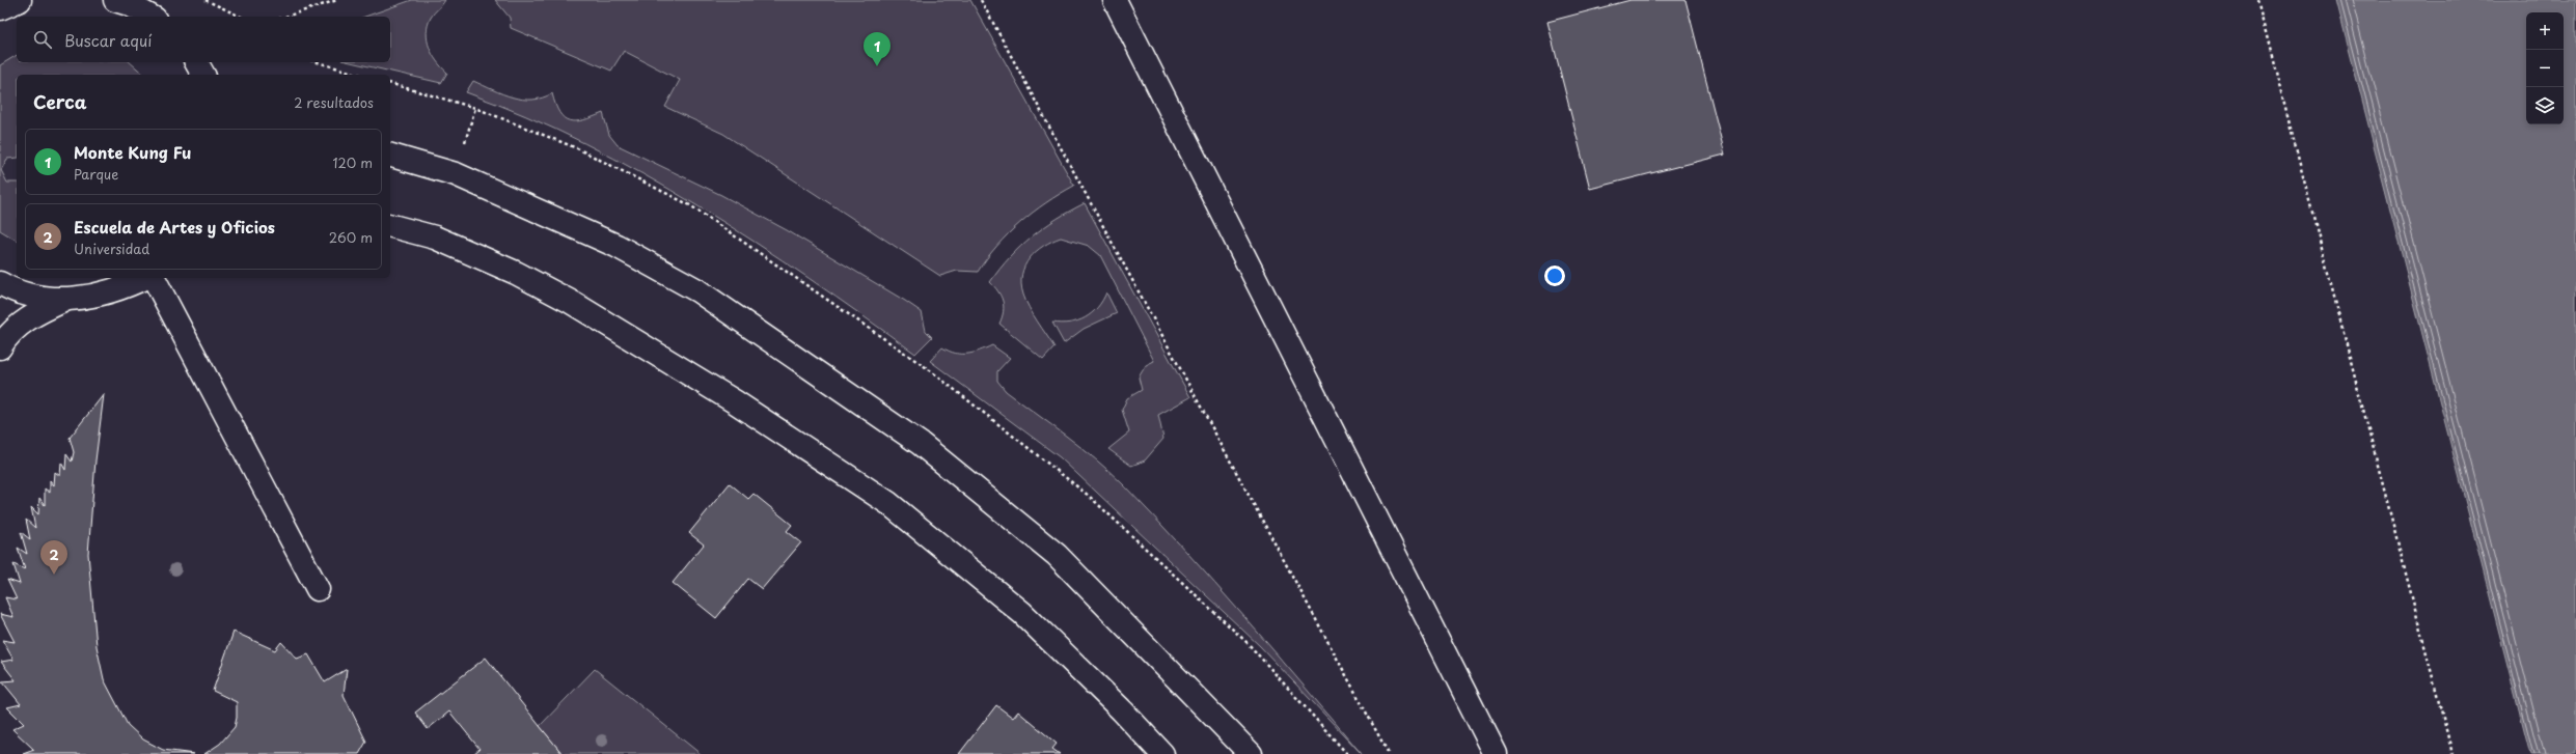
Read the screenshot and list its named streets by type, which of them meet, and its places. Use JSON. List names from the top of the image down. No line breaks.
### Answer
{"page":{"map_buttons":["+","−"],"search":"Buscar aquí","pins":["1","2"],"heading":["Cerca","2 resultados"],"list":[{"mark":"1","name":"Monte Kung Fu","note":"Parque","value":"120 m"},{"mark":"2","name":"Escuela de Artes y Oficios","note":"Universidad","value":"260 m"}]}}
